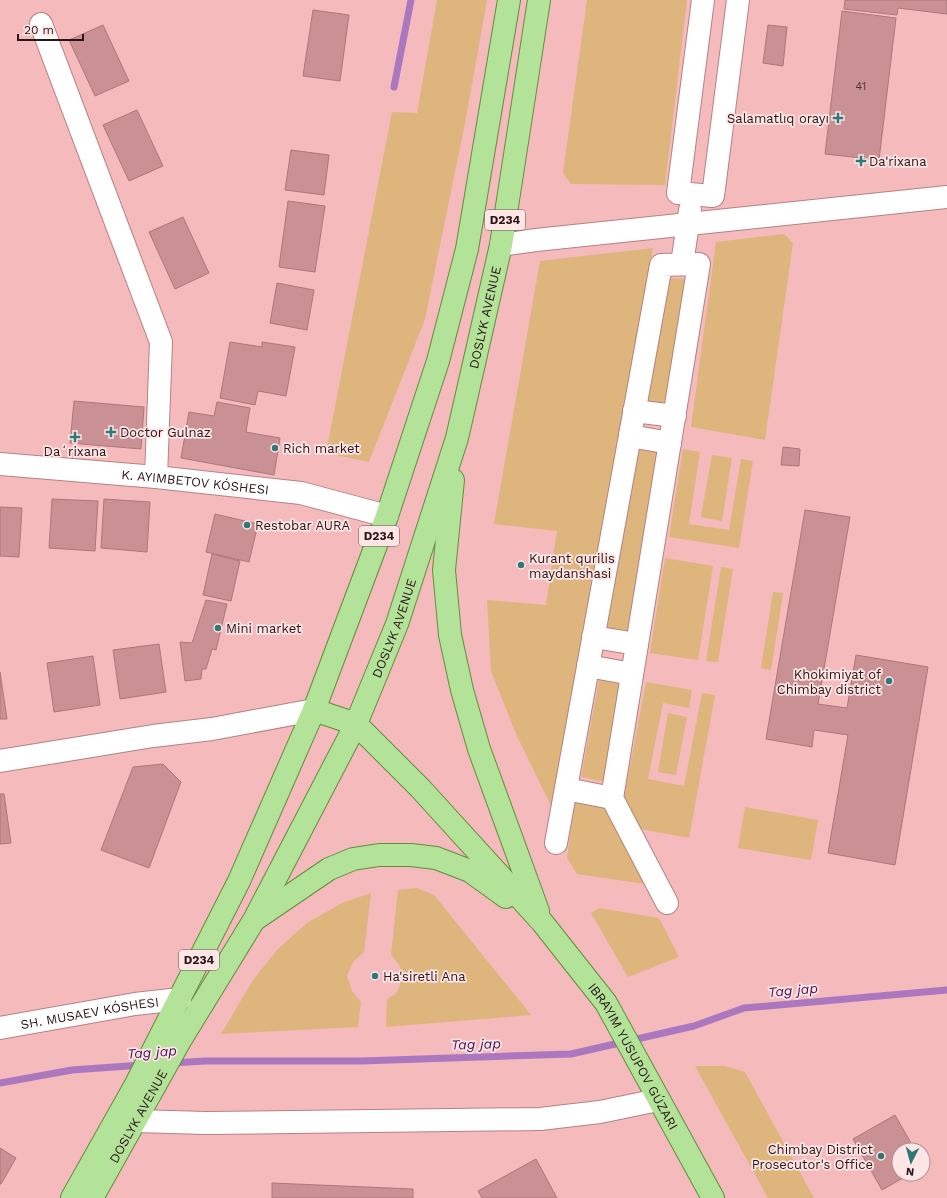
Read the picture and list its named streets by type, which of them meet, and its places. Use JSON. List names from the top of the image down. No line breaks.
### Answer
{"streets":{"main road":["D234","DOSLYK AVENUE"],"street":["SH. MUSAEV KÓSHESI"]},"crossings":[["DOSLYK AVENUE","SH. MUSAEV KÓSHESI"]],"water":["Tag jap"],"places":{"health":["Salamatlıq orayı","Da'rixana","Doctor Gulnaz","Daʻrixana"],"other":["Rich market","Restobar AURA","Kurant qurilis maydanshasi","Mini market","Khokimiyat of Chimbay district","Ha'siretli Ana","Chimbay District Prosecutor's Office"]},"house_numbers":["41"],"scale_bar":"20 m","north":"bottom"}
